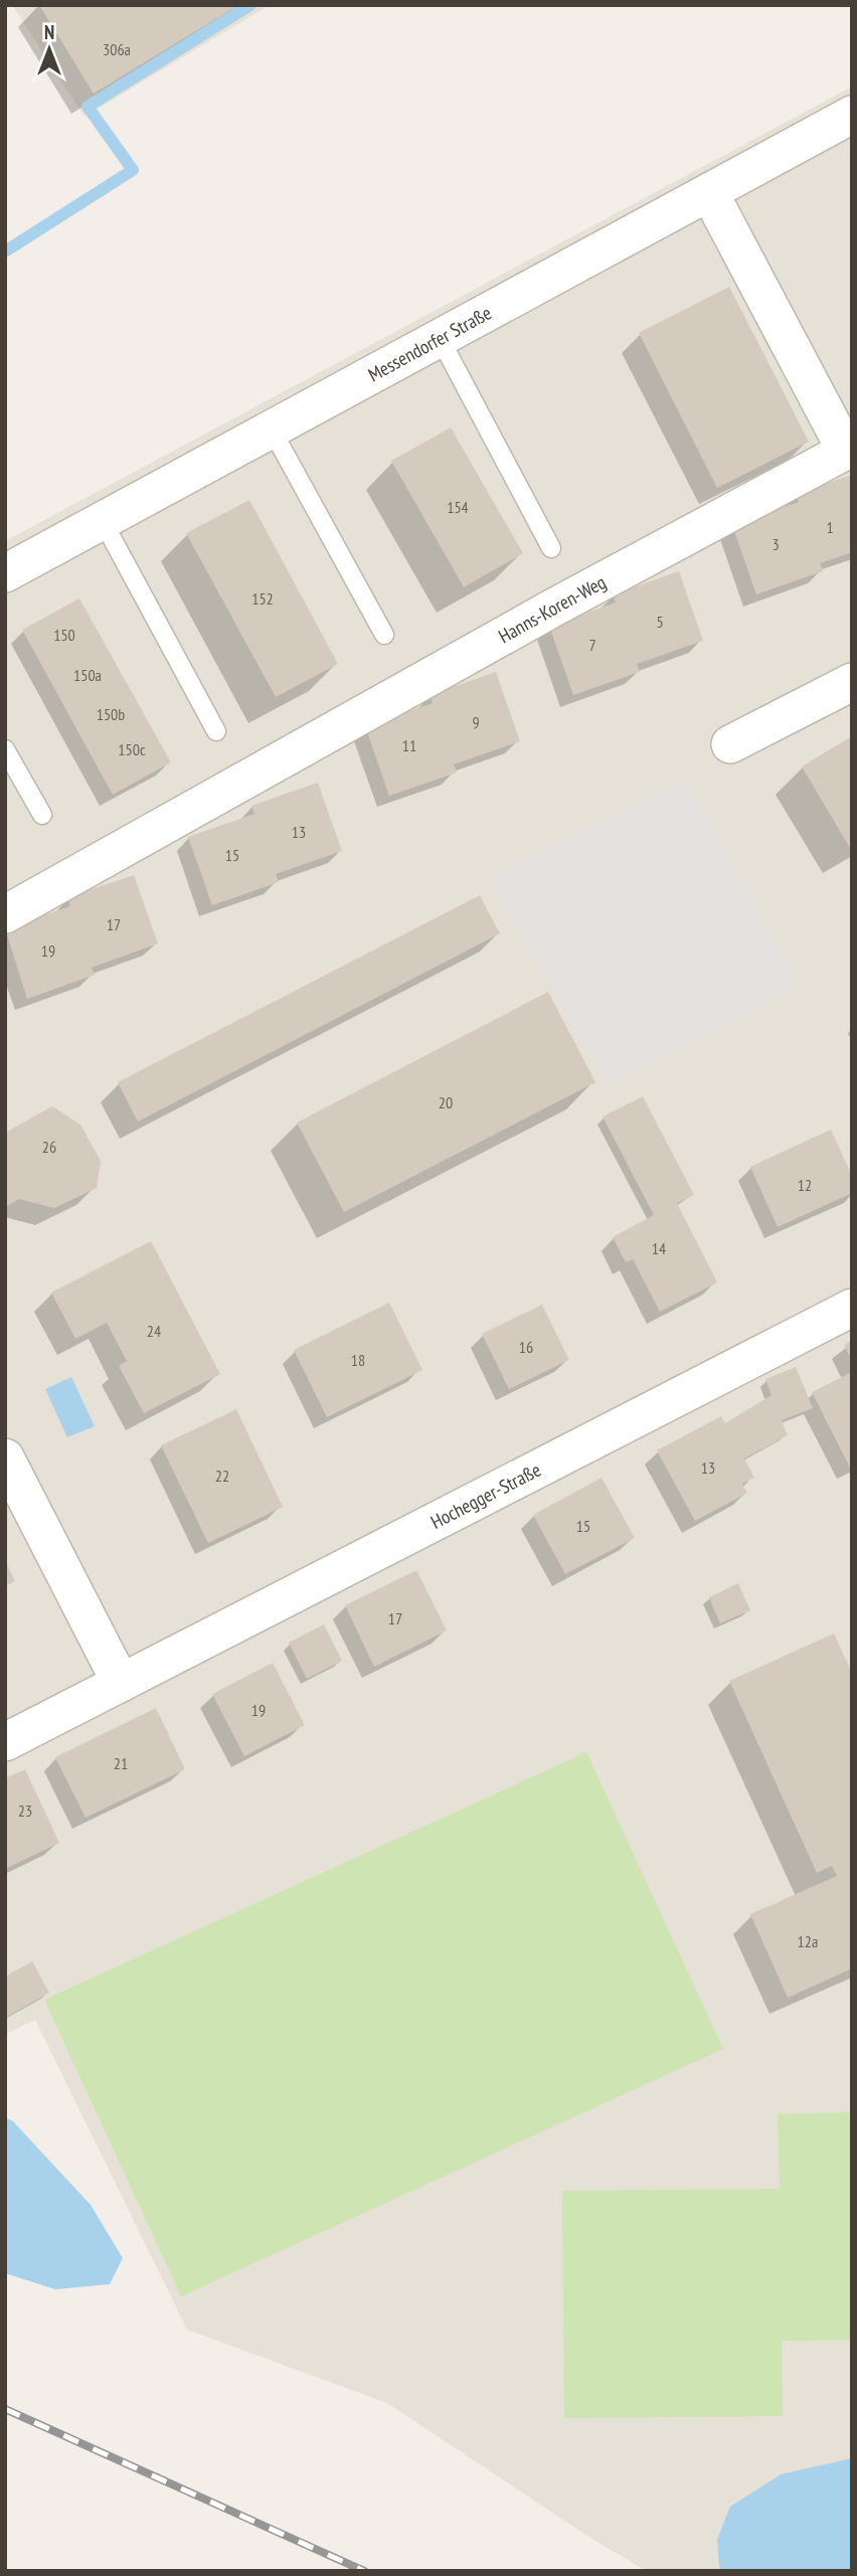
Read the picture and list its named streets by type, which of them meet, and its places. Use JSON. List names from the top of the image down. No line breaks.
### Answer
{"streets":{"street":["Messendorfer Straße","Hanns-Koren-Weg","Hochegger-Straße"]},"crossings":[["Messendorfer Straße","Hanns-Koren-Weg"]],"house_numbers":["306a","154","1","3","152","5","150","7","150a","150b","9","11","150c","13","15","17","19","20","26","12","14","24","16","18","13","22","15","17","19","21","23","12a"],"north":"top"}
